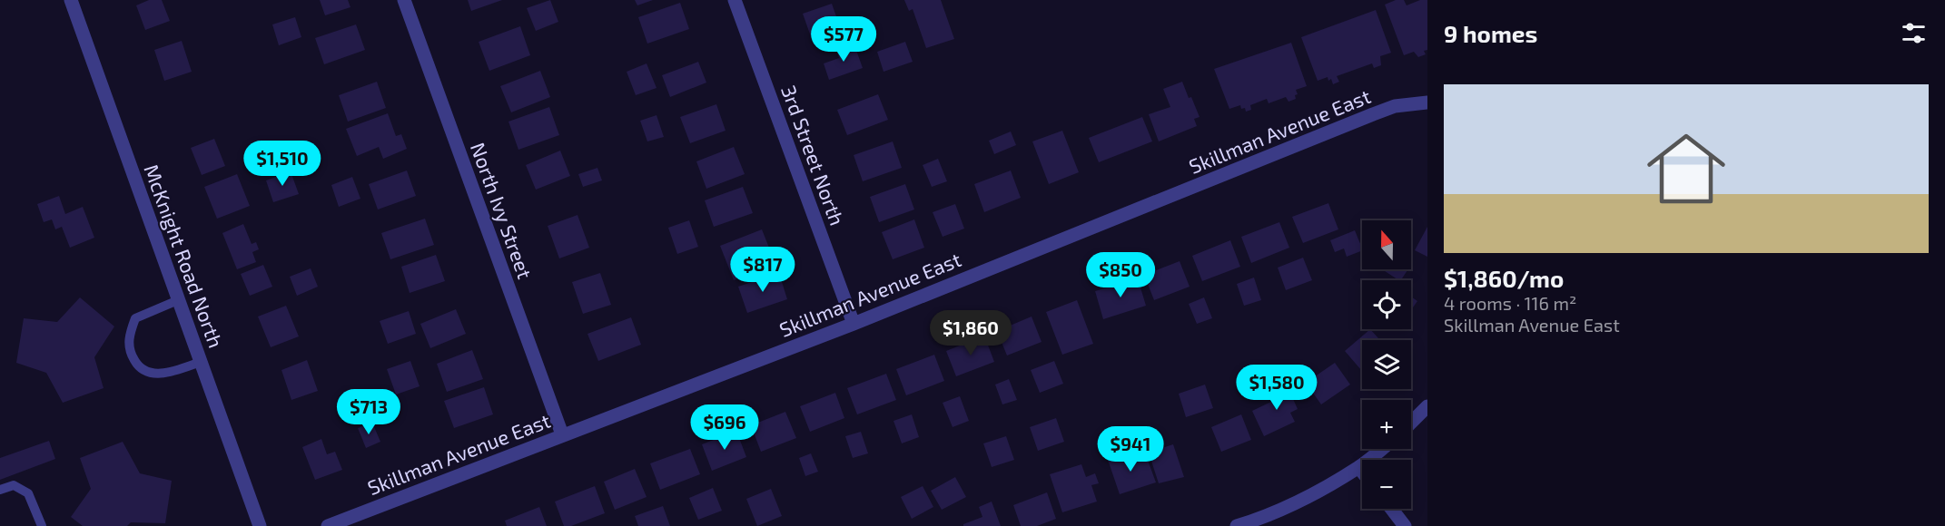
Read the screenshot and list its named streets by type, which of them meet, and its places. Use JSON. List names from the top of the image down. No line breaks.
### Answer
{"streets":{"street":["Skillman Avenue East","3rd Street North","North Ivy Street","McKnight Road North"]},"crossings":[["Skillman Avenue East","3rd Street North"],["Skillman Avenue East","North Ivy Street"]],"north":"top","page":{"heading":"9 homes","price":["$577","$1,510","$817","$850","$1,860","$1,580","$713","$696","$941"],"list":[{"name":"$1,860/mo","note":"4 rooms · 116 m² · Skillman Avenue East"}],"map_buttons":["+","−"]}}
